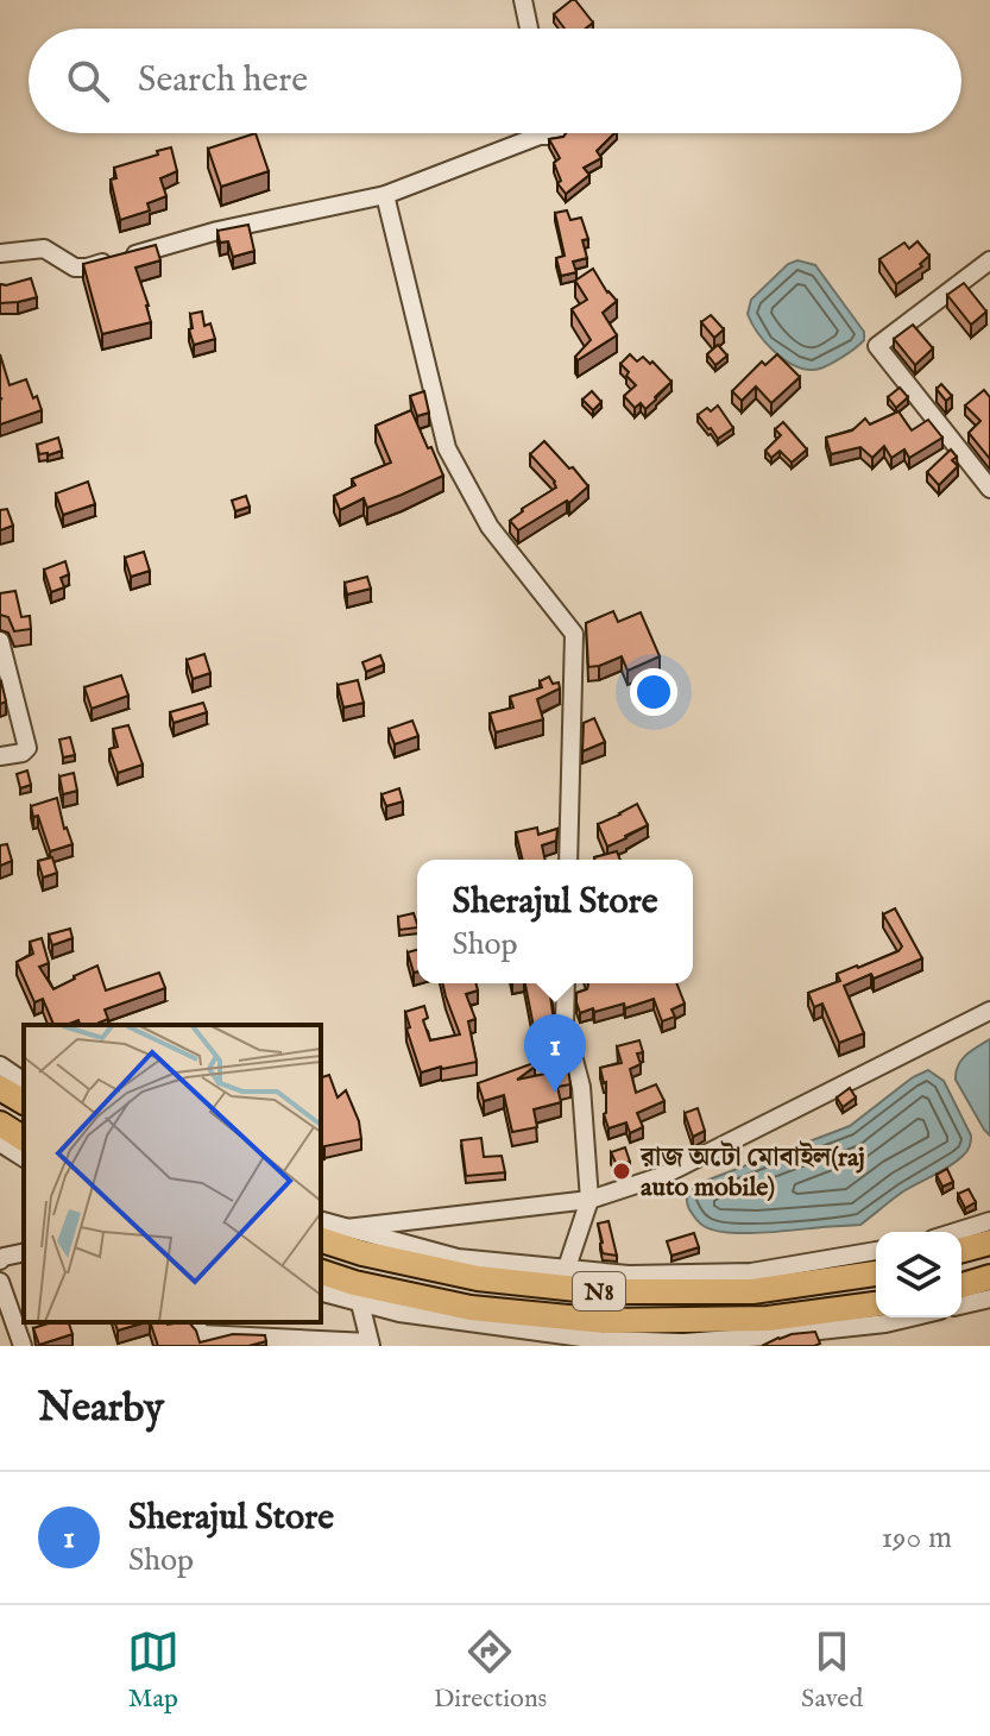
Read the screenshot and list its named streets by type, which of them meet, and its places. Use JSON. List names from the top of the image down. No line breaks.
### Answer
{"streets":{"highway":["N8"]},"places":["রাজ অটো মোবাইল(raj auto mobile)"],"page":{"search":"Search here","popup":["Sherajul Store","Shop"],"pins":"1","heading":"Nearby","list":[{"mark":"1","name":"Sherajul Store","note":"Shop","value":"190 m"}],"nav":["Map","Directions","Saved"]}}
